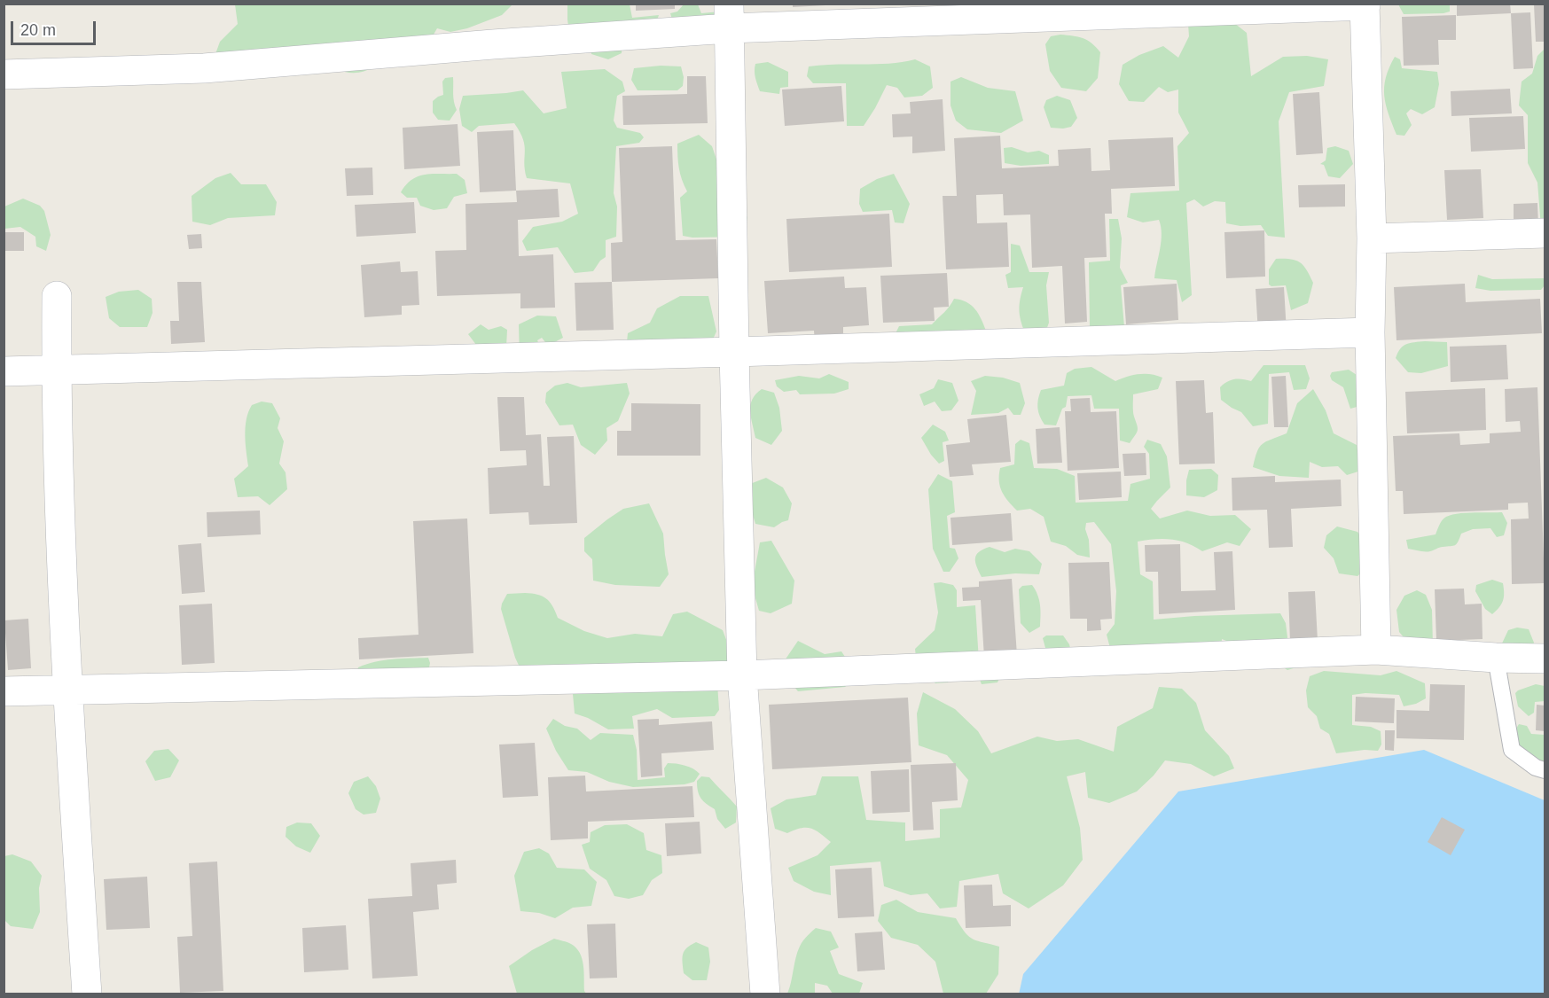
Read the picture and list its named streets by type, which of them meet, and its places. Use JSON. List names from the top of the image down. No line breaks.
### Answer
{"scale_bar":"20 m"}
